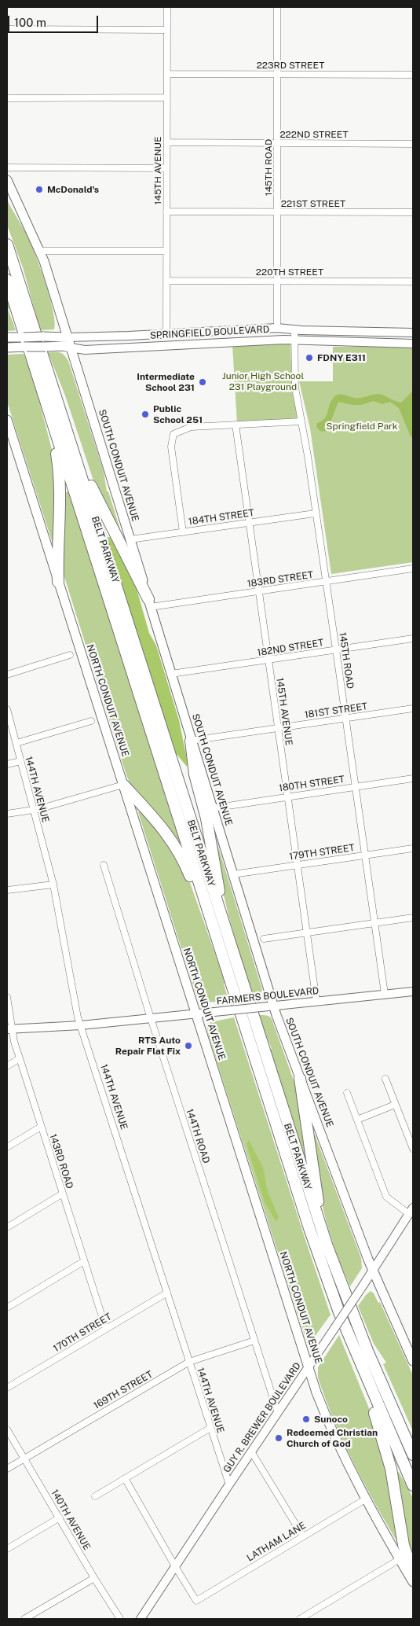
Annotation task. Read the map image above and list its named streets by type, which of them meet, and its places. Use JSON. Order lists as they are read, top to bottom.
{
  "streets": {
    "highway": ["BELT PARKWAY"],
    "main road": [
      "SPRINGFIELD BOULEVARD",
      "SOUTH CONDUIT AVENUE",
      "NORTH CONDUIT AVENUE",
      "FARMERS BOULEVARD",
      "GUY R. BREWER BOULEVARD"
    ],
    "street": [
      "223RD STREET",
      "222ND STREET",
      "145TH ROAD",
      "145TH AVENUE",
      "221ST STREET",
      "220TH STREET",
      "184TH STREET",
      "183RD STREET",
      "182ND STREET",
      "181ST STREET",
      "180TH STREET",
      "144TH AVENUE",
      "179TH STREET",
      "144TH ROAD",
      "143RD ROAD",
      "170TH STREET",
      "169TH STREET",
      "140TH AVENUE",
      "LATHAM LANE"
    ]
  },
  "crossings": [
    ["223RD STREET", "145TH ROAD"],
    ["223RD STREET", "145TH AVENUE"],
    ["222ND STREET", "145TH ROAD"],
    ["222ND STREET", "145TH AVENUE"],
    ["145TH ROAD", "221ST STREET"],
    ["145TH ROAD", "220TH STREET"],
    ["145TH ROAD", "SPRINGFIELD BOULEVARD"],
    ["145TH ROAD", "184TH STREET"],
    ["145TH ROAD", "183RD STREET"],
    ["145TH ROAD", "182ND STREET"],
    ["145TH ROAD", "181ST STREET"],
    ["145TH ROAD", "180TH STREET"],
    ["145TH ROAD", "179TH STREET"],
    ["145TH ROAD", "FARMERS BOULEVARD"],
    ["145TH AVENUE", "221ST STREET"],
    ["145TH AVENUE", "220TH STREET"],
    ["145TH AVENUE", "SPRINGFIELD BOULEVARD"],
    ["145TH AVENUE", "184TH STREET"],
    ["145TH AVENUE", "183RD STREET"],
    ["145TH AVENUE", "182ND STREET"],
    ["145TH AVENUE", "181ST STREET"],
    ["145TH AVENUE", "180TH STREET"],
    ["145TH AVENUE", "179TH STREET"],
    ["145TH AVENUE", "FARMERS BOULEVARD"],
    ["SPRINGFIELD BOULEVARD", "SOUTH CONDUIT AVENUE"],
    ["SOUTH CONDUIT AVENUE", "184TH STREET"],
    ["SOUTH CONDUIT AVENUE", "183RD STREET"],
    ["SOUTH CONDUIT AVENUE", "182ND STREET"],
    ["SOUTH CONDUIT AVENUE", "181ST STREET"],
    ["SOUTH CONDUIT AVENUE", "180TH STREET"],
    ["SOUTH CONDUIT AVENUE", "179TH STREET"],
    ["SOUTH CONDUIT AVENUE", "FARMERS BOULEVARD"],
    ["SOUTH CONDUIT AVENUE", "GUY R. BREWER BOULEVARD"],
    ["NORTH CONDUIT AVENUE", "FARMERS BOULEVARD"],
    ["NORTH CONDUIT AVENUE", "GUY R. BREWER BOULEVARD"],
    ["NORTH CONDUIT AVENUE", "LATHAM LANE"],
    ["144TH AVENUE", "FARMERS BOULEVARD"],
    ["144TH AVENUE", "170TH STREET"],
    ["144TH AVENUE", "169TH STREET"],
    ["144TH AVENUE", "GUY R. BREWER BOULEVARD"],
    ["FARMERS BOULEVARD", "144TH ROAD"],
    ["FARMERS BOULEVARD", "143RD ROAD"],
    ["144TH ROAD", "169TH STREET"],
    ["144TH ROAD", "GUY R. BREWER BOULEVARD"],
    ["143RD ROAD", "170TH STREET"],
    ["169TH STREET", "140TH AVENUE"],
    ["GUY R. BREWER BOULEVARD", "LATHAM LANE"]
  ],
  "parks": ["Junior High School 231 Playground", "Springfield Park"],
  "places": [
    "McDonald's",
    "FDNY E311",
    "Intermediate School 231",
    "Public School 251",
    "RTS Auto Repair Flat Fix",
    "Sunoco",
    "Redeemed Christian Church of God"
  ],
  "scale_bar": "100 m"
}
